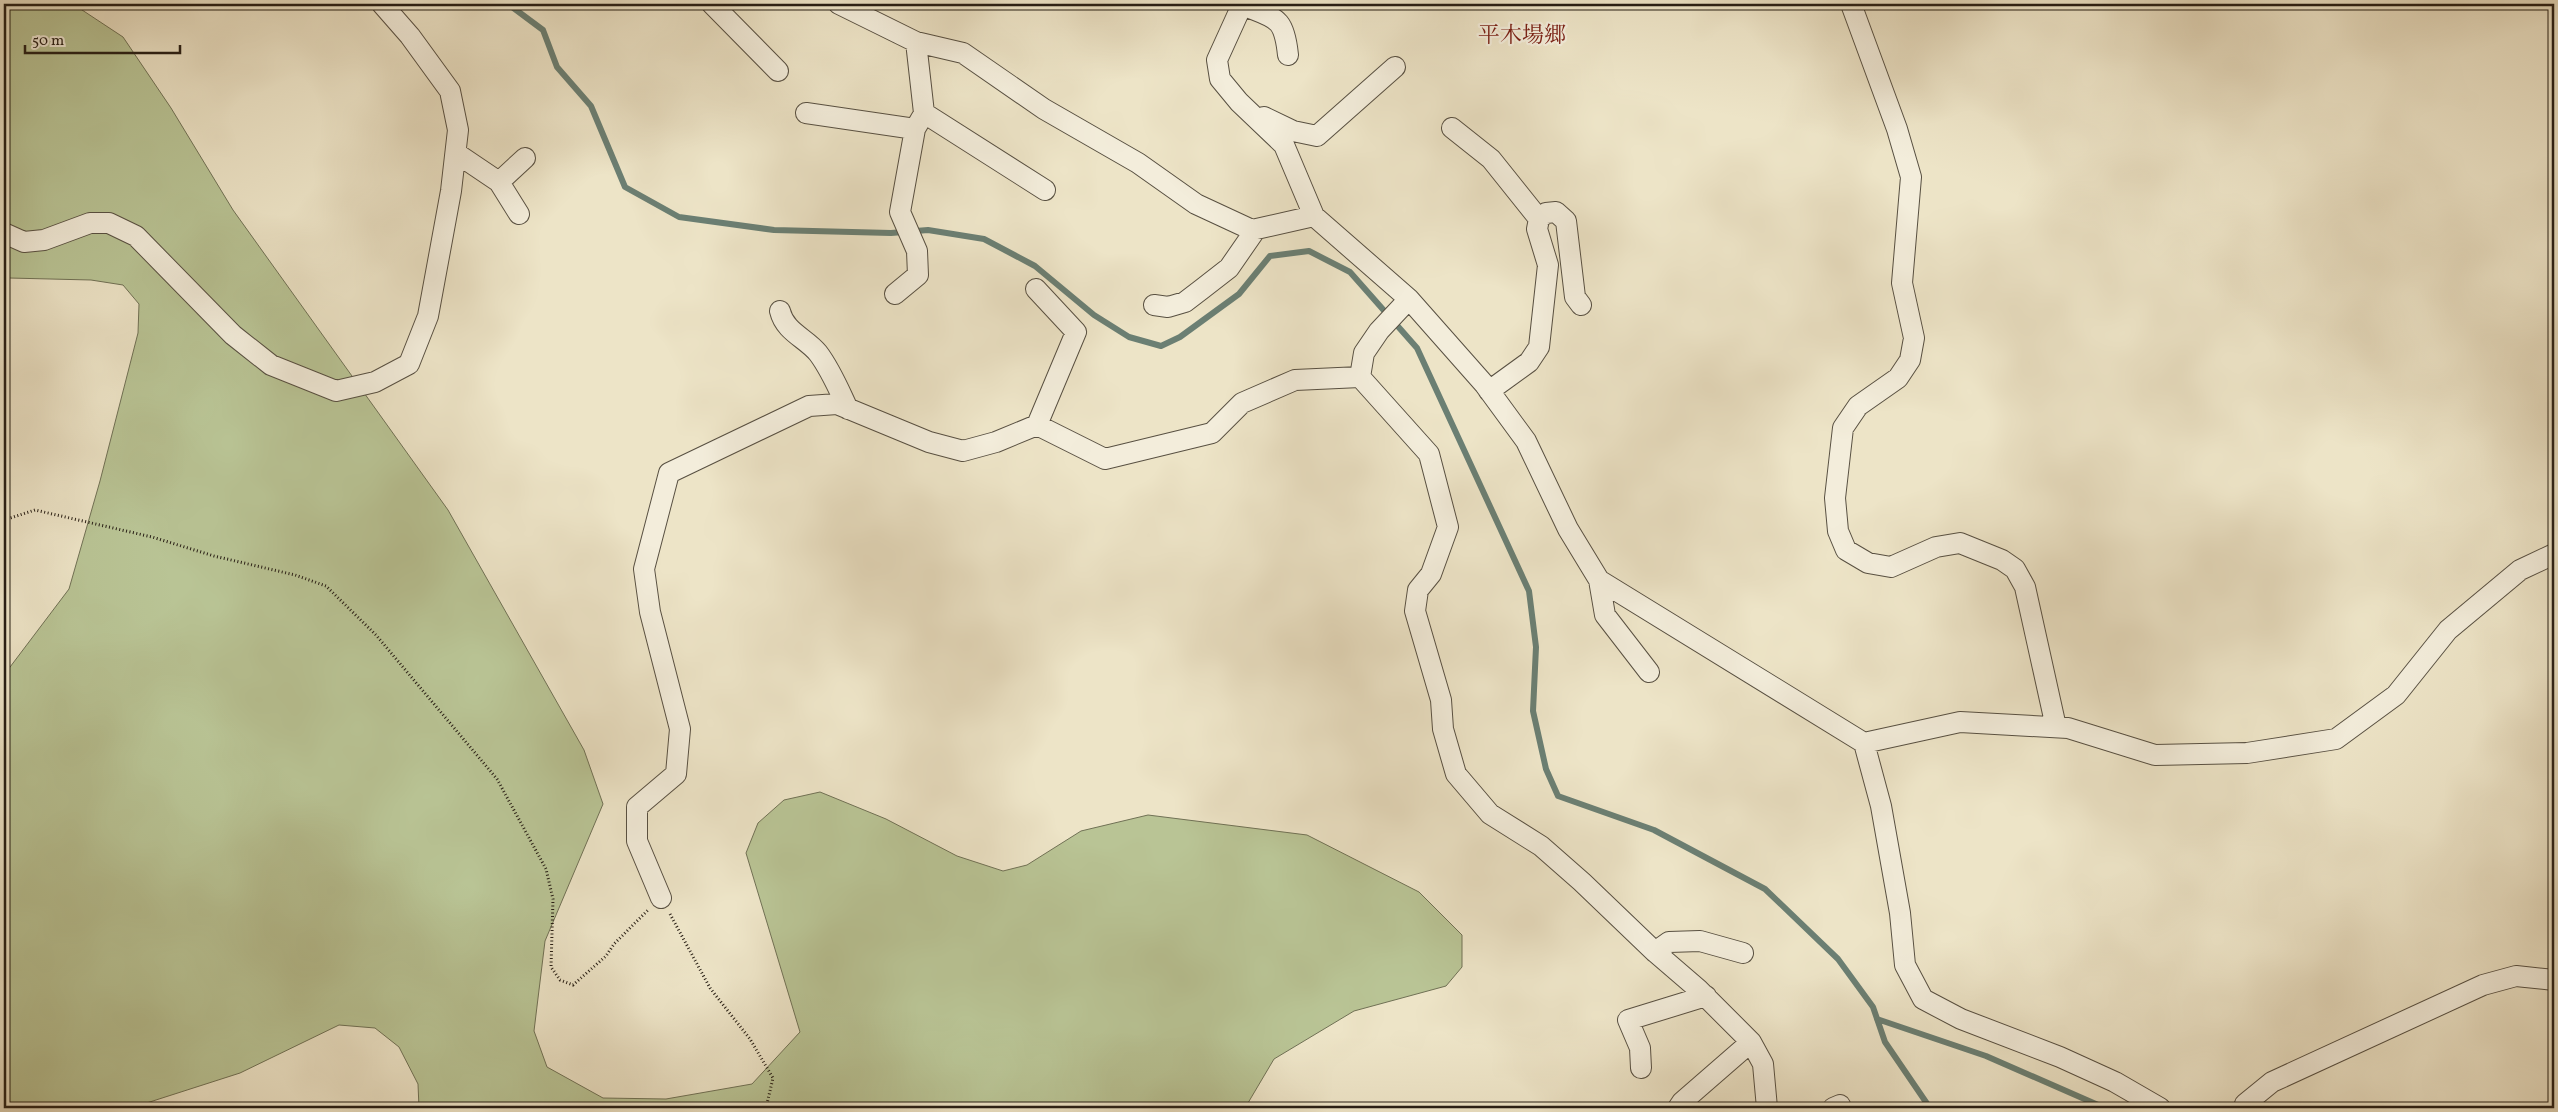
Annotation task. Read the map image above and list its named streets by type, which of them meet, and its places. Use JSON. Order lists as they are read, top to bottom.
{
  "districts": ["平木場郷"],
  "scale_bar": "50 m"
}
